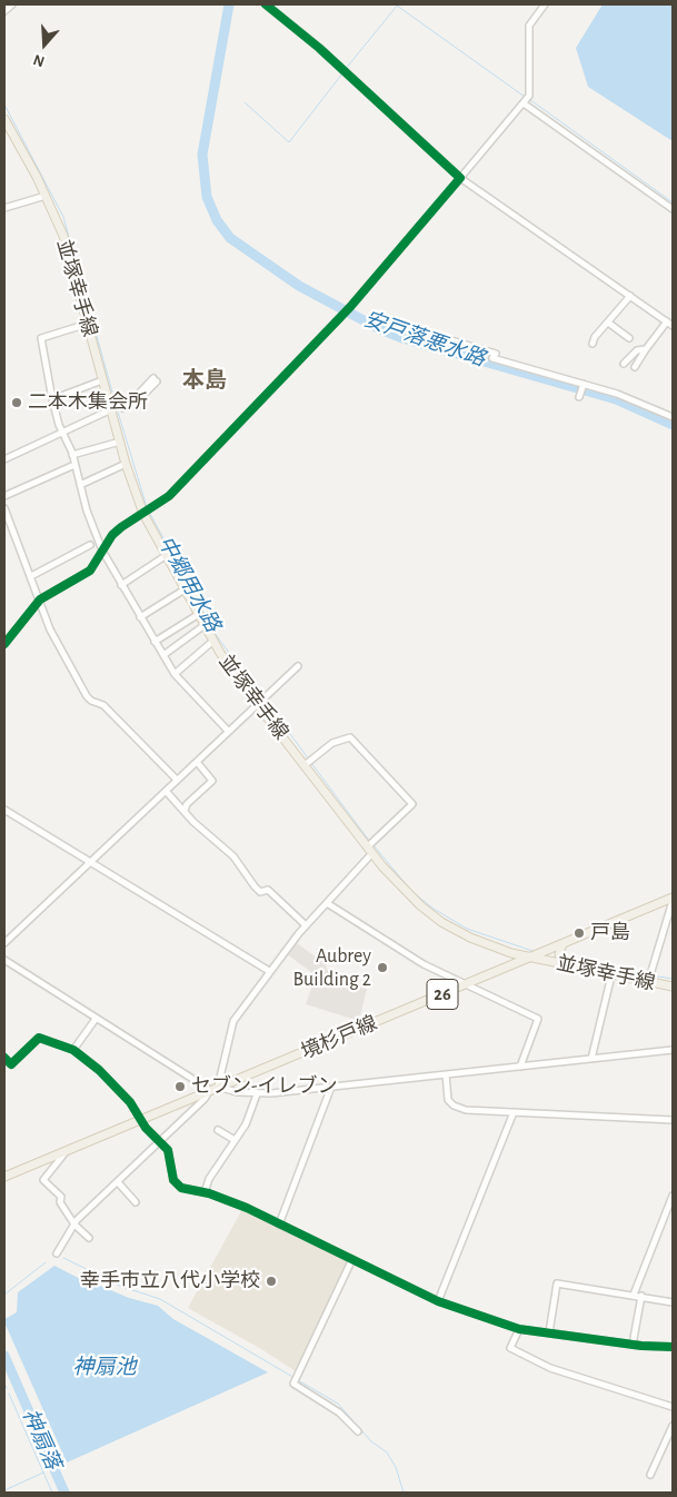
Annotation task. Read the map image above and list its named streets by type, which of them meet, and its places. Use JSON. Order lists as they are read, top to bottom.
{
  "streets": {
    "main road": ["並塚幸手線", "26", "境杉戸線"]
  },
  "crossings": [
    ["並塚幸手線", "境杉戸線"]
  ],
  "districts": ["本島"],
  "water": [
    "安戸落悪水路",
    "中郷用水路",
    "神扇池",
    "神扇落"
  ],
  "places": [
    "二本木集会所",
    "戸島",
    "Aubrey Building 2",
    "セブン-イレブン",
    "幸手市立八代小学校"
  ],
  "north": "bottom"
}
